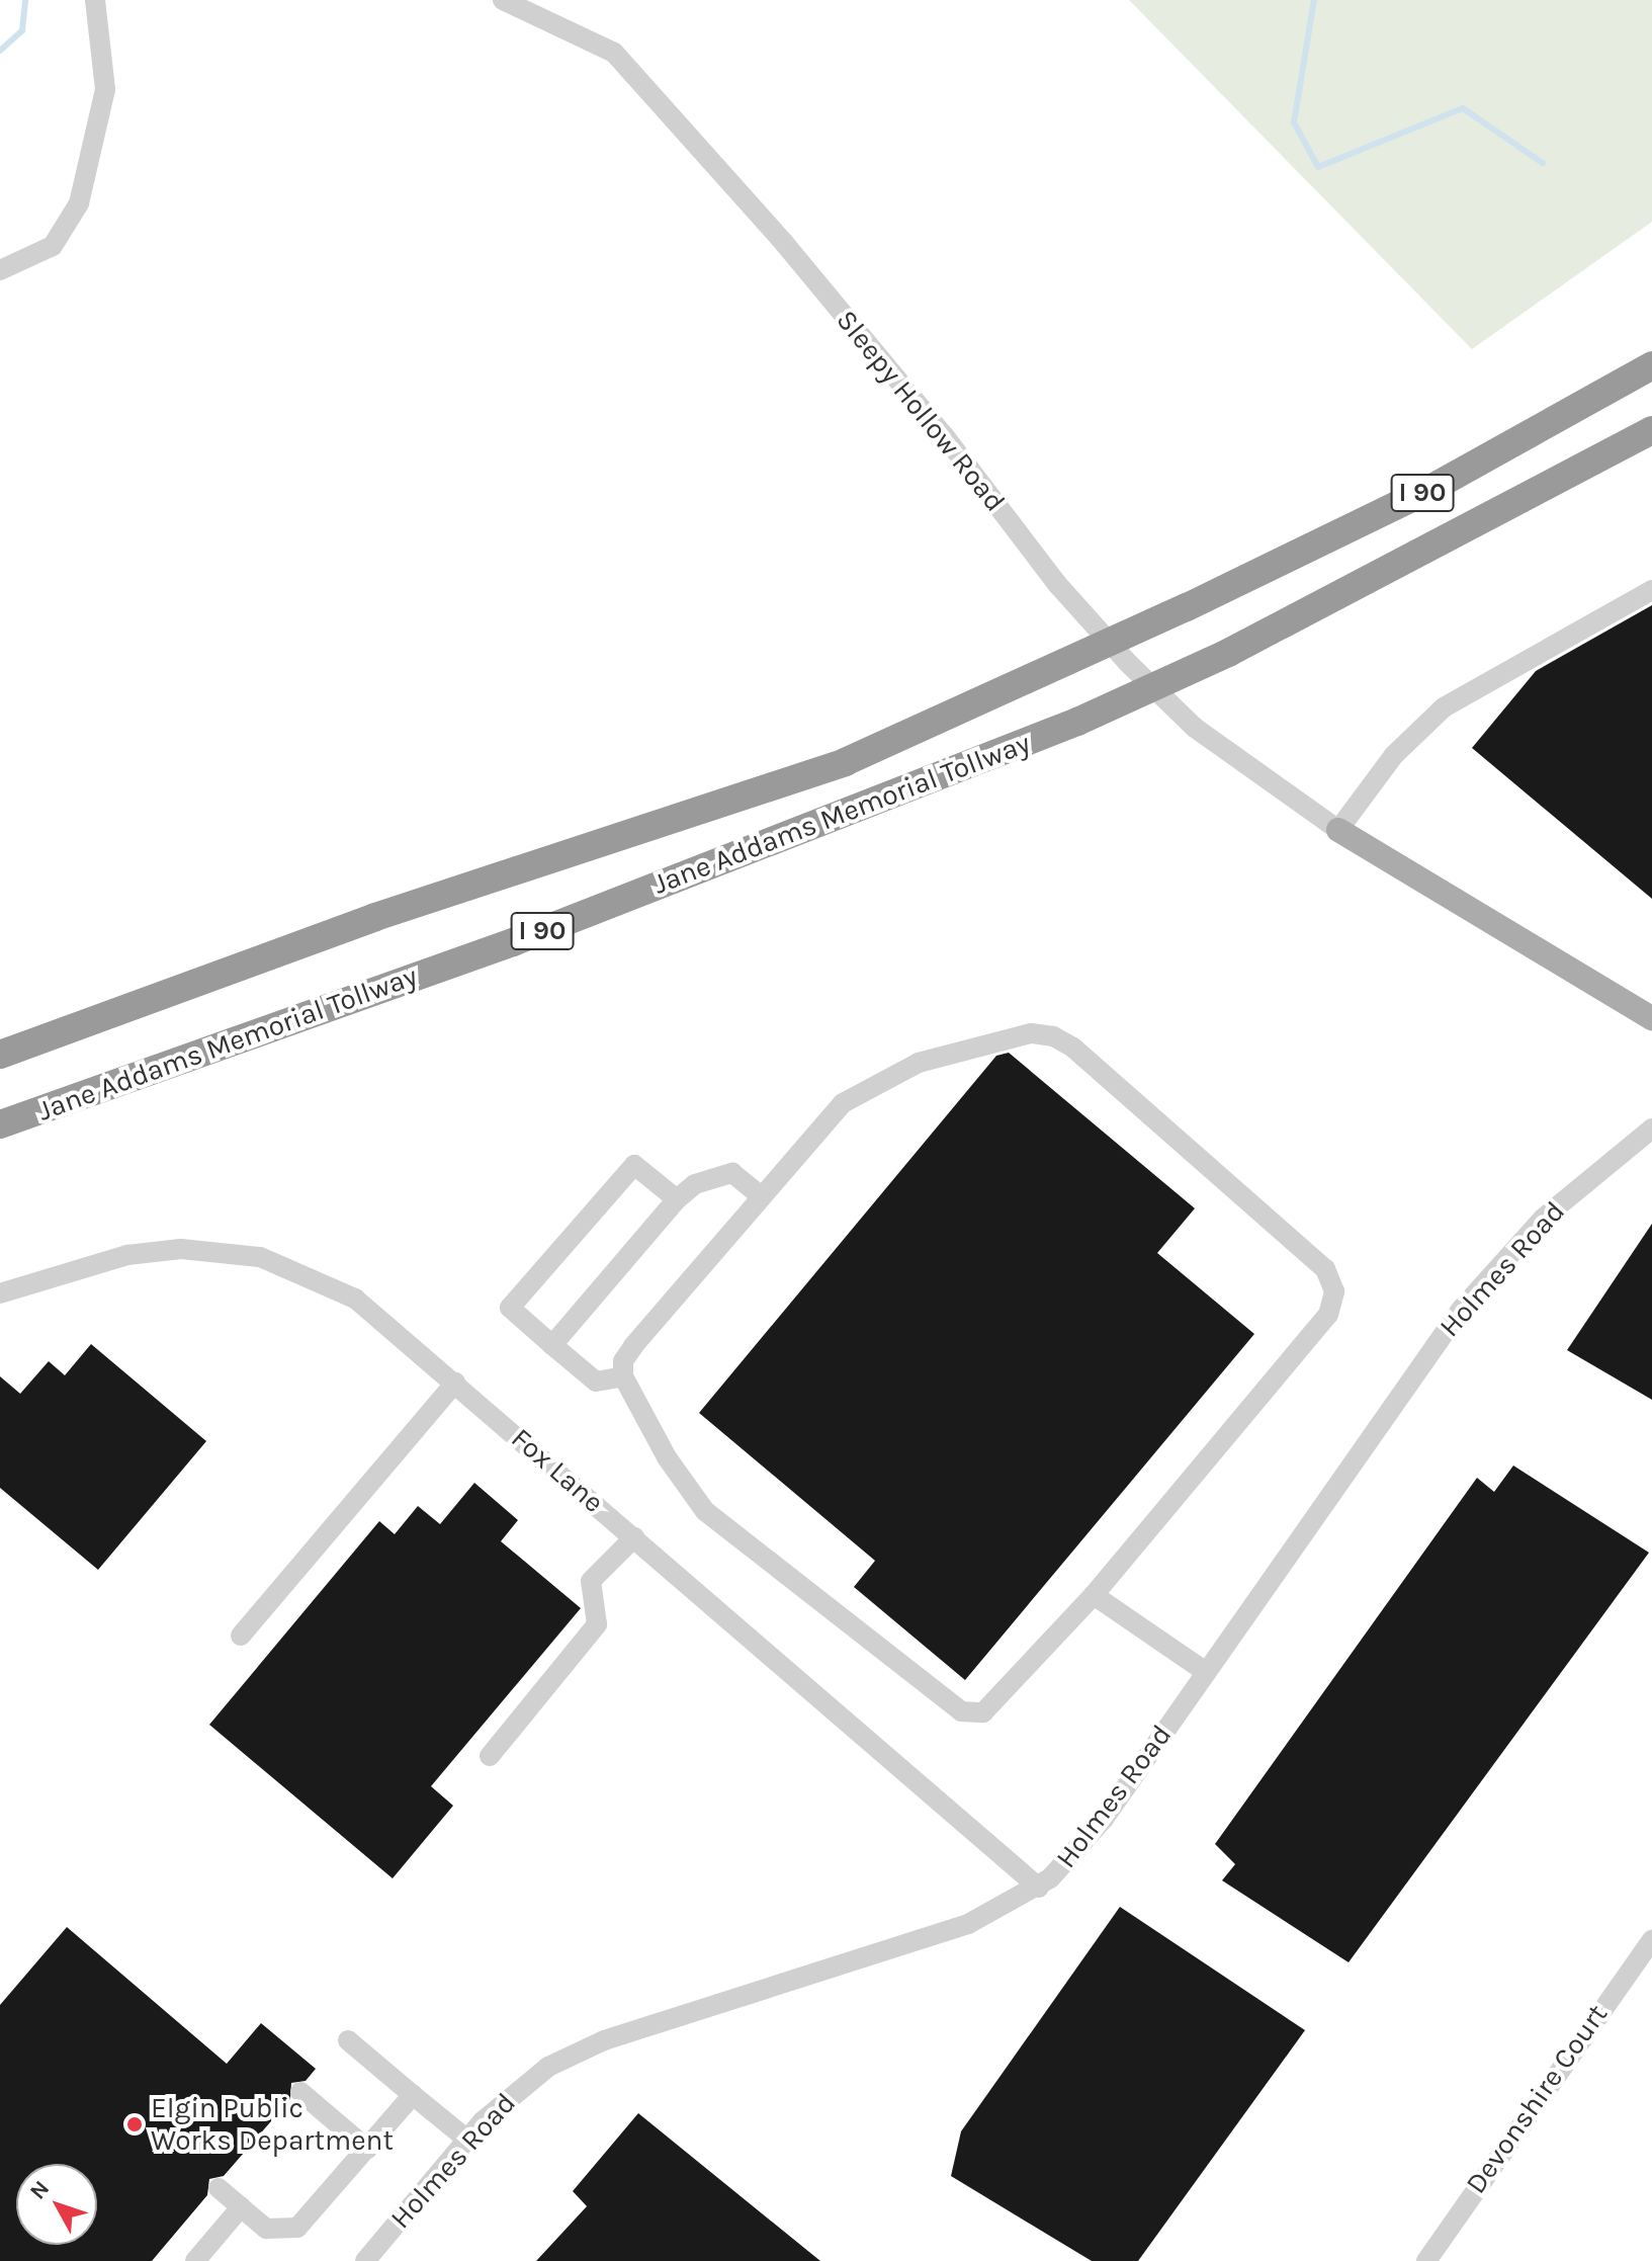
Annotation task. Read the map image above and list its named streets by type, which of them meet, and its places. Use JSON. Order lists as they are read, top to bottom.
{
  "streets": {
    "highway": ["I 90", "Jane Addams Memorial Tollway"],
    "street": [
      "Sleepy Hollow Road",
      "Holmes Road",
      "Fox Lane",
      "Devonshire Court"
    ]
  },
  "crossings": [
    ["Holmes Road", "Fox Lane"]
  ],
  "places": ["Elgin Public Works Department"],
  "north": "top left"
}
